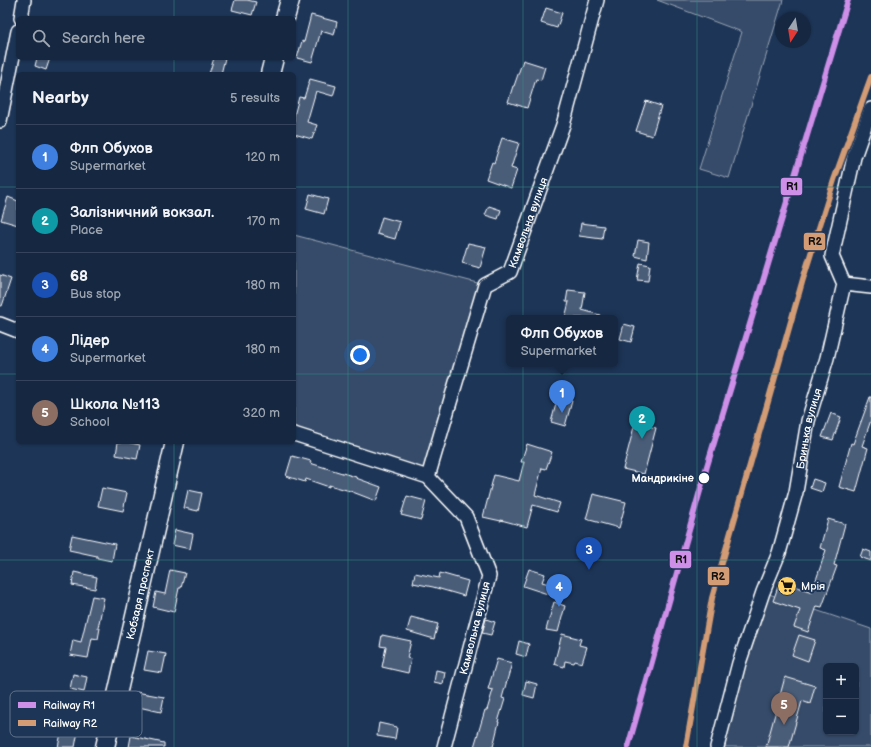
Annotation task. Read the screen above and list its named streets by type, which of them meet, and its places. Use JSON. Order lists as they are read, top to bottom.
{
  "streets": {
    "main road": ["Кобзаря проспект"],
    "street": ["Камвольна вулиця", "Бринька вулиця"]
  },
  "places": {
    "other": ["Мандрикіне"],
    "supermarket": ["Мрія"]
  },
  "lines": ["rail line R1", "rail line R2"],
  "legend": ["Railway R1", "Railway R2"],
  "north": "bottom",
  "page": {
    "search": "Search here",
    "heading": ["Nearby", "5 results"],
    "list": [
      {
        "mark": "1",
        "name": "Флп Обухов",
        "note": "Supermarket",
        "value": "120 m"
      },
      {
        "mark": "2",
        "name": "Залізничний вокзал.",
        "note": "Place",
        "value": "170 m"
      },
      {
        "mark": "3",
        "name": "68",
        "note": "Bus stop",
        "value": "180 m"
      },
      {
        "mark": "4",
        "name": "Лідер",
        "note": "Supermarket",
        "value": "180 m"
      },
      {
        "mark": "5",
        "name": "Школа №113",
        "note": "School",
        "value": "320 m"
      }
    ],
    "popup": ["Флп Обухов", "Supermarket"],
    "pins": [
      "1",
      "2",
      "3",
      "4",
      "5"
    ],
    "map_buttons": ["+", "−"]
  }
}
